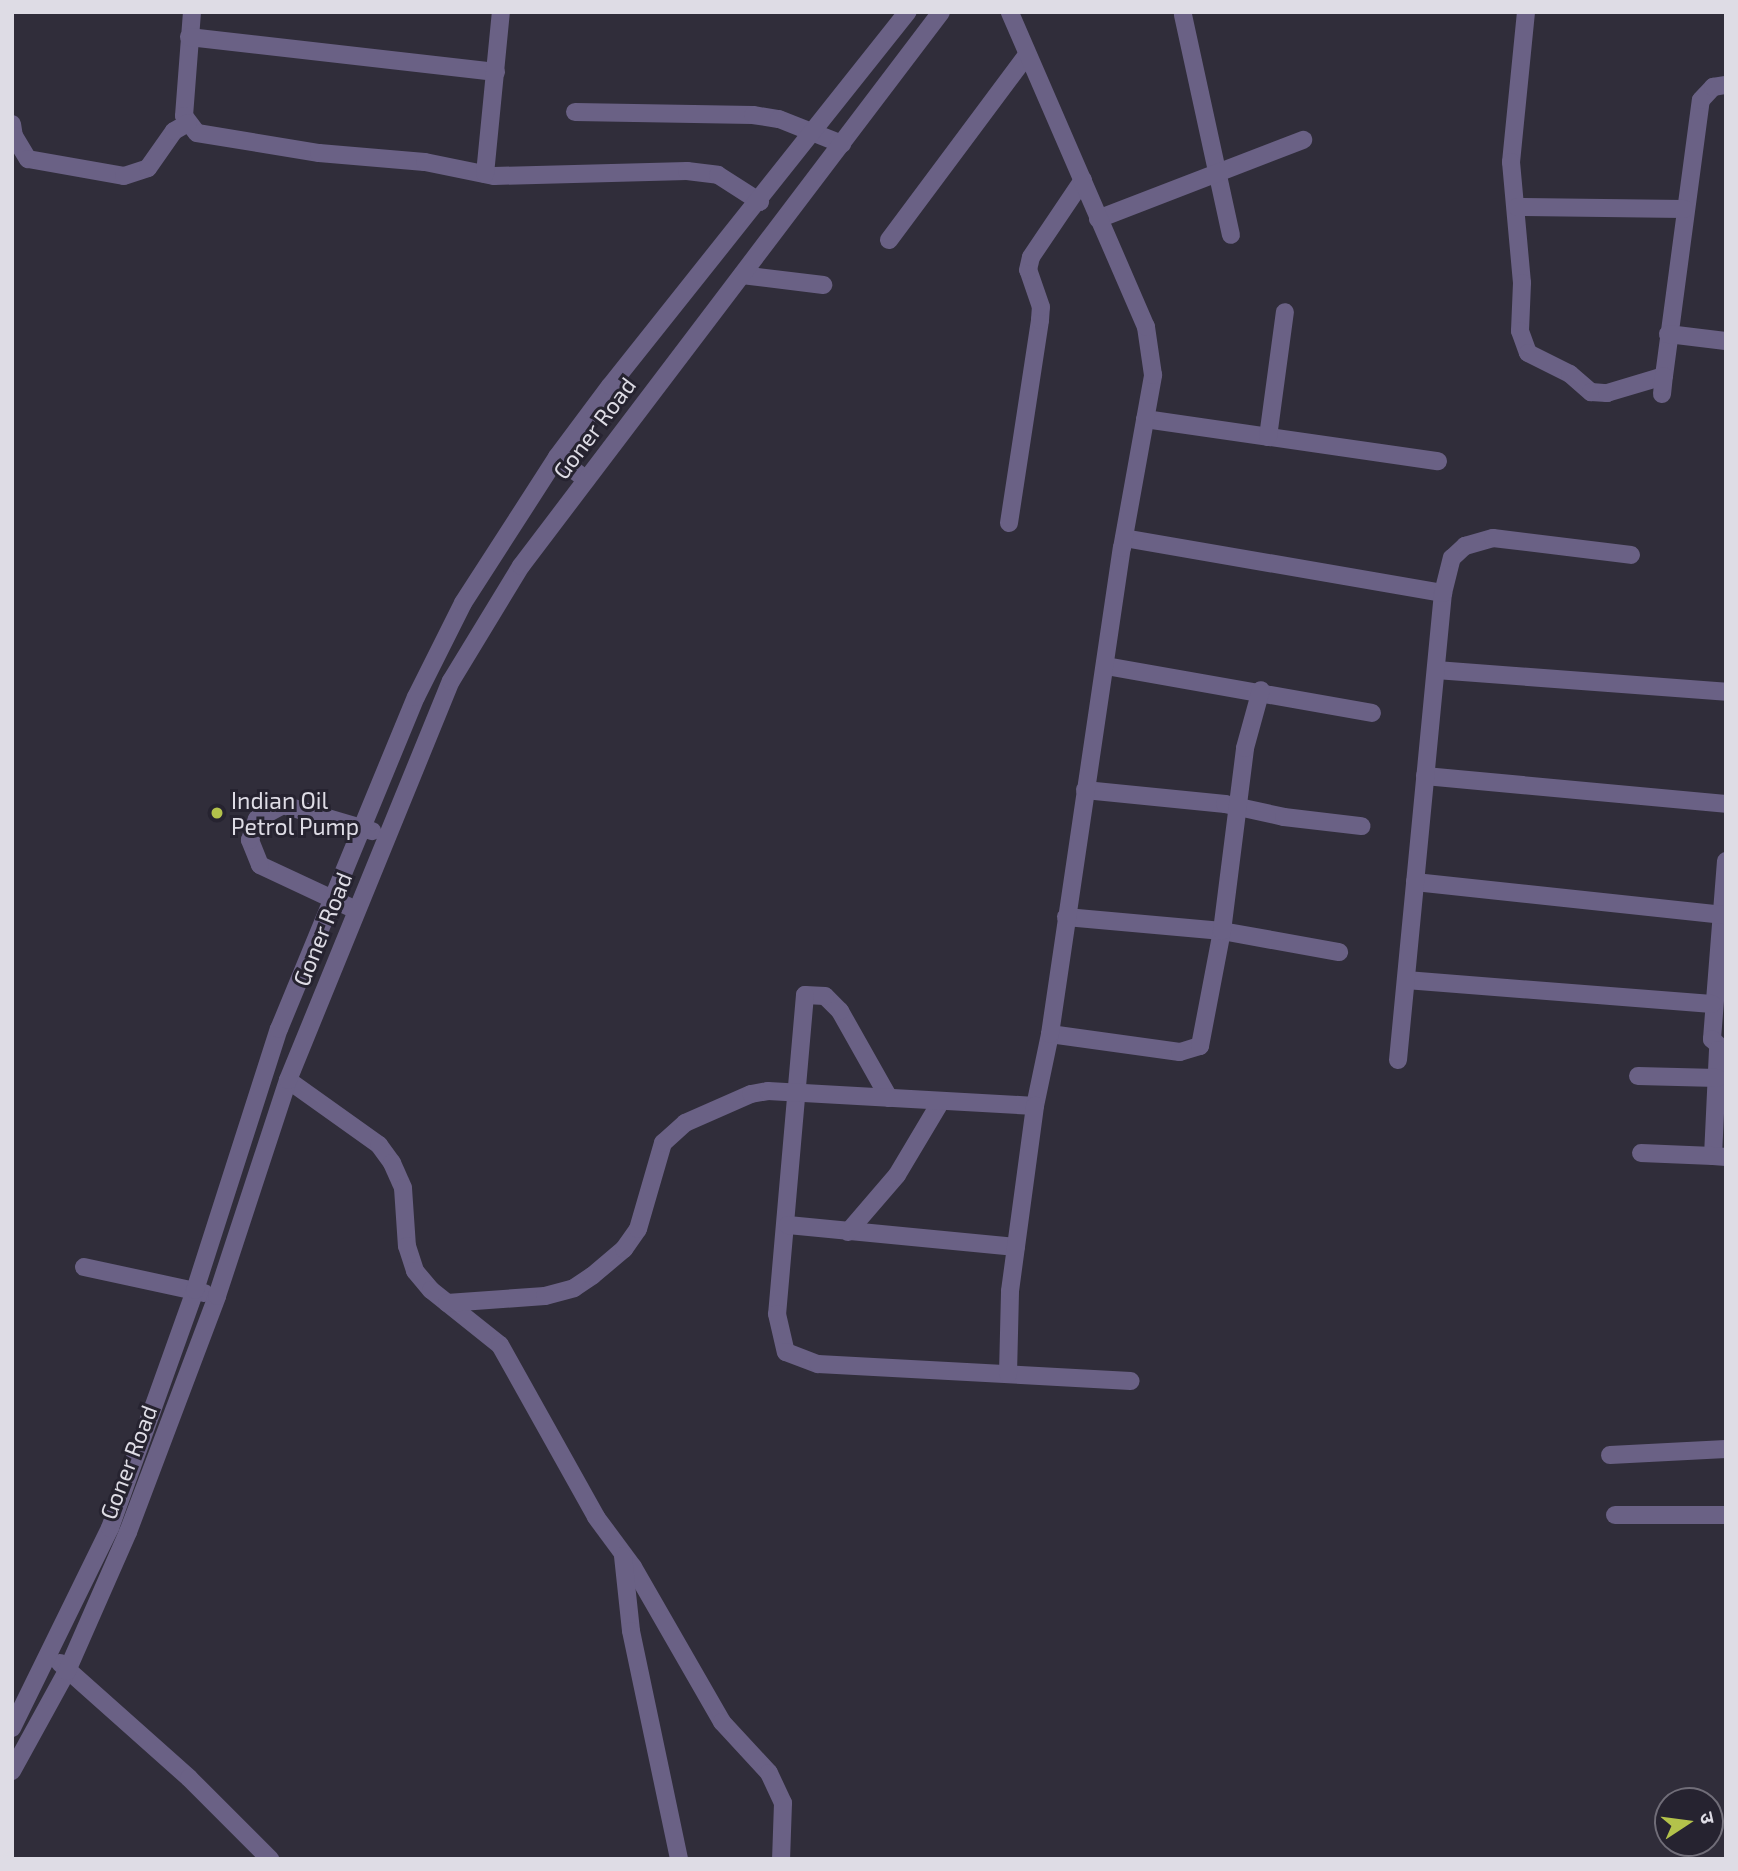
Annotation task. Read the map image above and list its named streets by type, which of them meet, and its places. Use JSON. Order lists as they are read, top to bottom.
{
  "streets": {
    "street": ["Goner Road"]
  },
  "places": ["Indian Oil Petrol Pump"],
  "north": "right"
}
